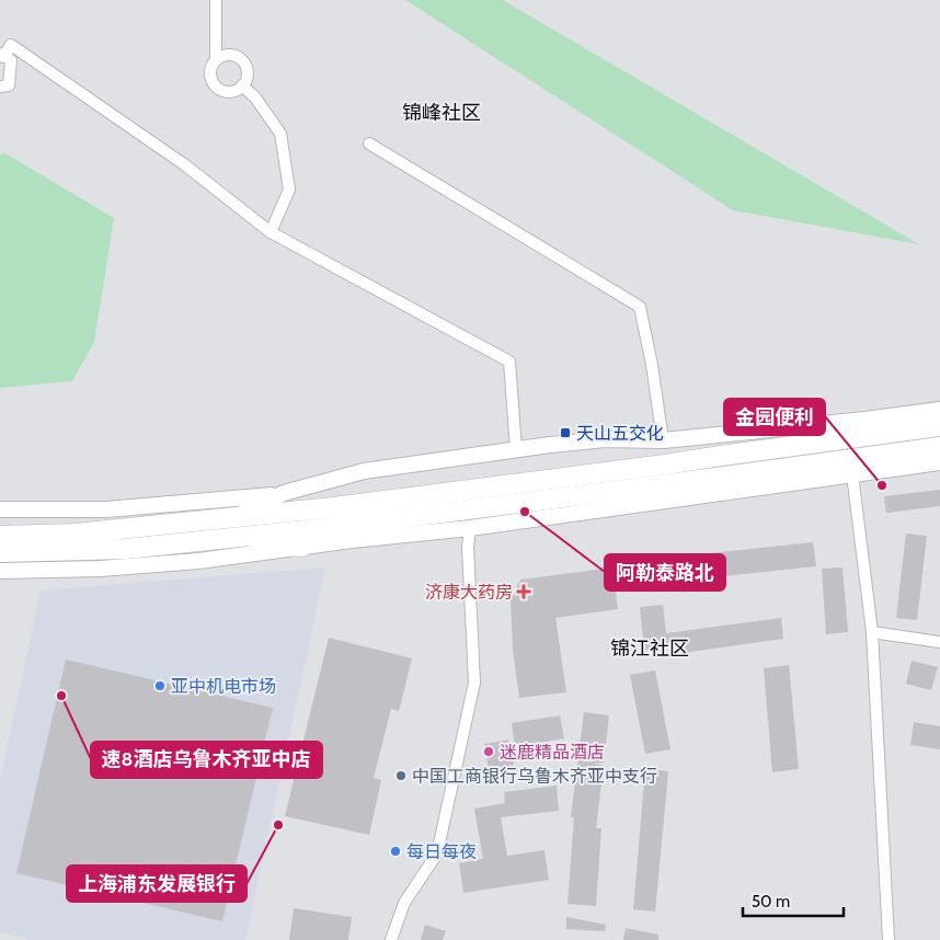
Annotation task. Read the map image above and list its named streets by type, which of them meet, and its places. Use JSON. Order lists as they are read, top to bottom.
{
  "districts": ["锦峰社区", "锦江社区"],
  "places": {
    "transit": ["天山五交化"],
    "other": [
      "金园便利",
      "阿勒泰路北",
      "亚中机电市场",
      "速8酒店乌鲁木齐亚中店",
      "迷鹿精品酒店",
      "中国工商银行乌鲁木齐亚中支行",
      "上海浦东发展银行",
      "每日每夜"
    ],
    "health": ["济康大药房"]
  },
  "scale_bar": "50 m"
}
